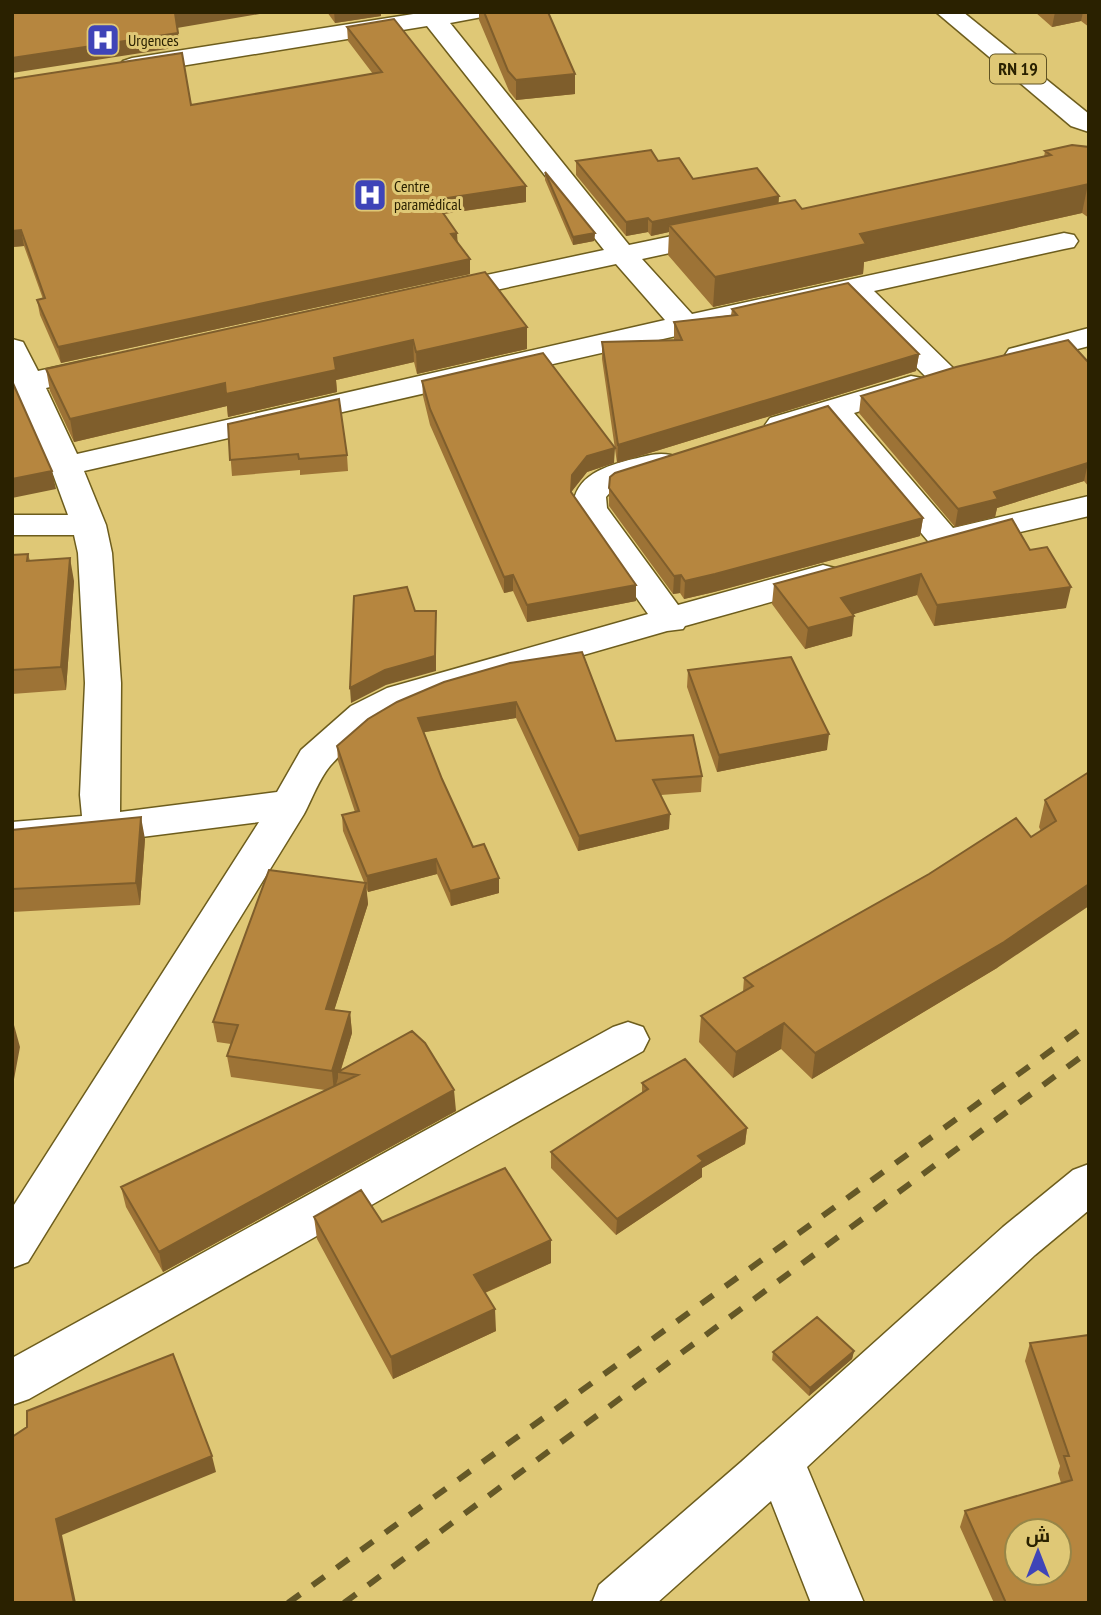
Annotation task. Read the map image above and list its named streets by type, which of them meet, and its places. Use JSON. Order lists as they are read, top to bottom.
{
  "streets": {
    "street": ["RN 19"]
  },
  "places": {
    "hospital": ["Urgences", "Centre paramédical"]
  },
  "north": "top"
}
